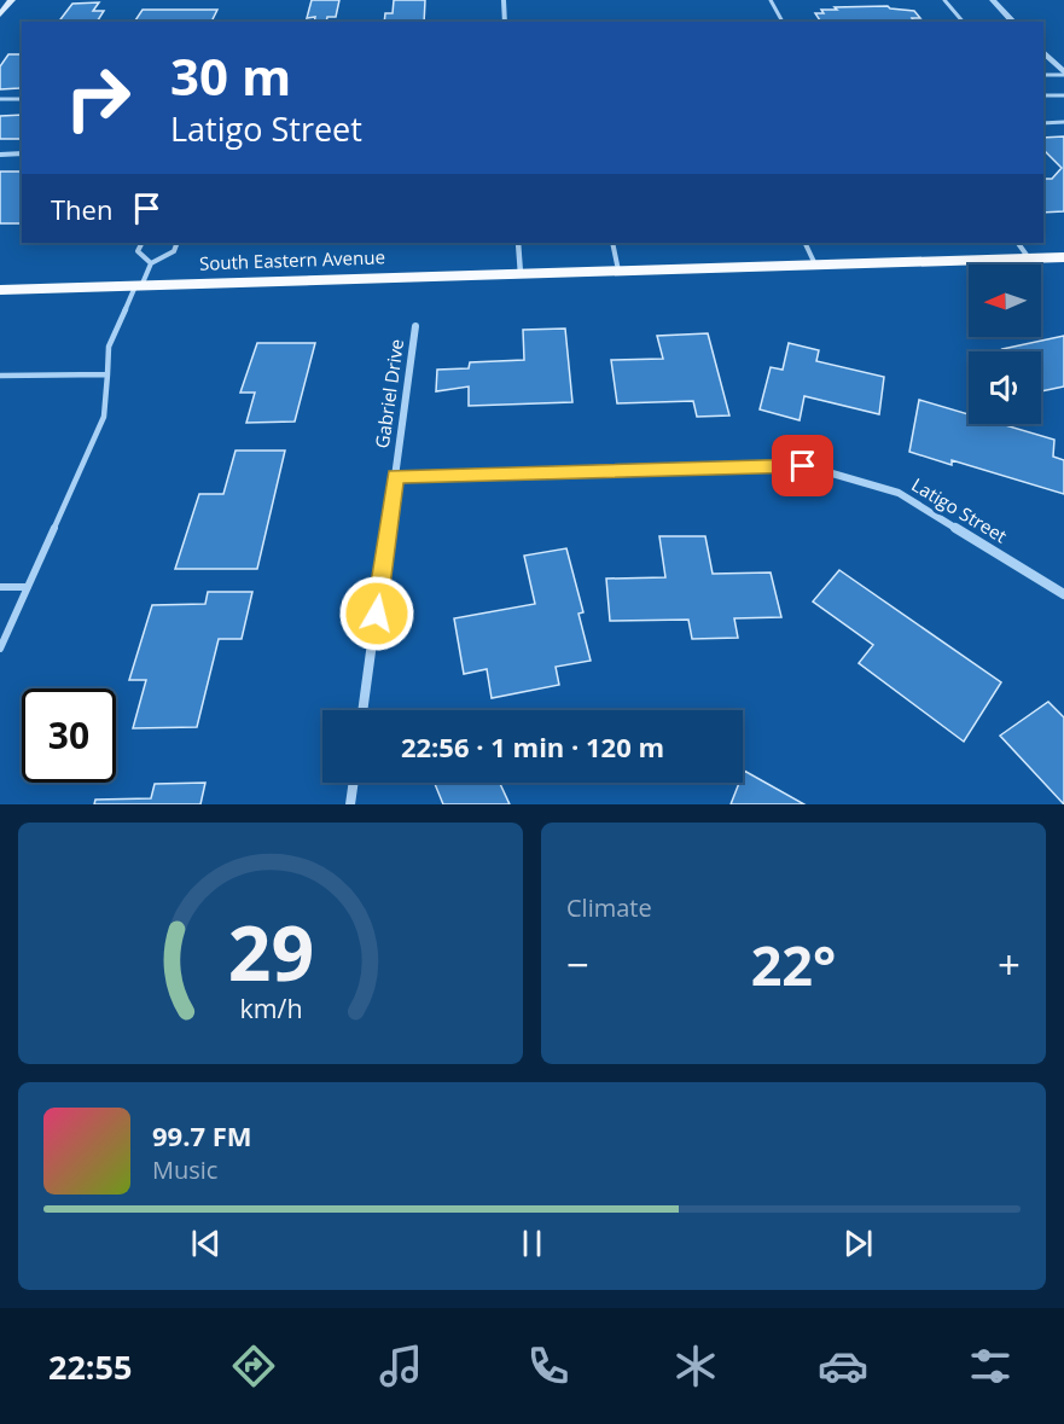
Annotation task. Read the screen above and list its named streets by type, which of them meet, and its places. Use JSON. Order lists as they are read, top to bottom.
{
  "streets": {
    "main road": ["South Eastern Avenue"],
    "street": ["Gabriel Drive", "Latigo Street"]
  },
  "crossings": [
    ["Gabriel Drive", "Latigo Street"]
  ],
  "north": "left",
  "page": {
    "turn": ["30 m", "Latigo Street"],
    "then": "Then",
    "limit": "30",
    "trip": "22:56 · 1 min · 120 m",
    "tile": "Climate",
    "heat": ["−", "22°", "+"],
    "song": ["99.7 FM", "Music"],
    "tabs": "22:55",
    "gauge": ["29", "km/h"]
  }
}
